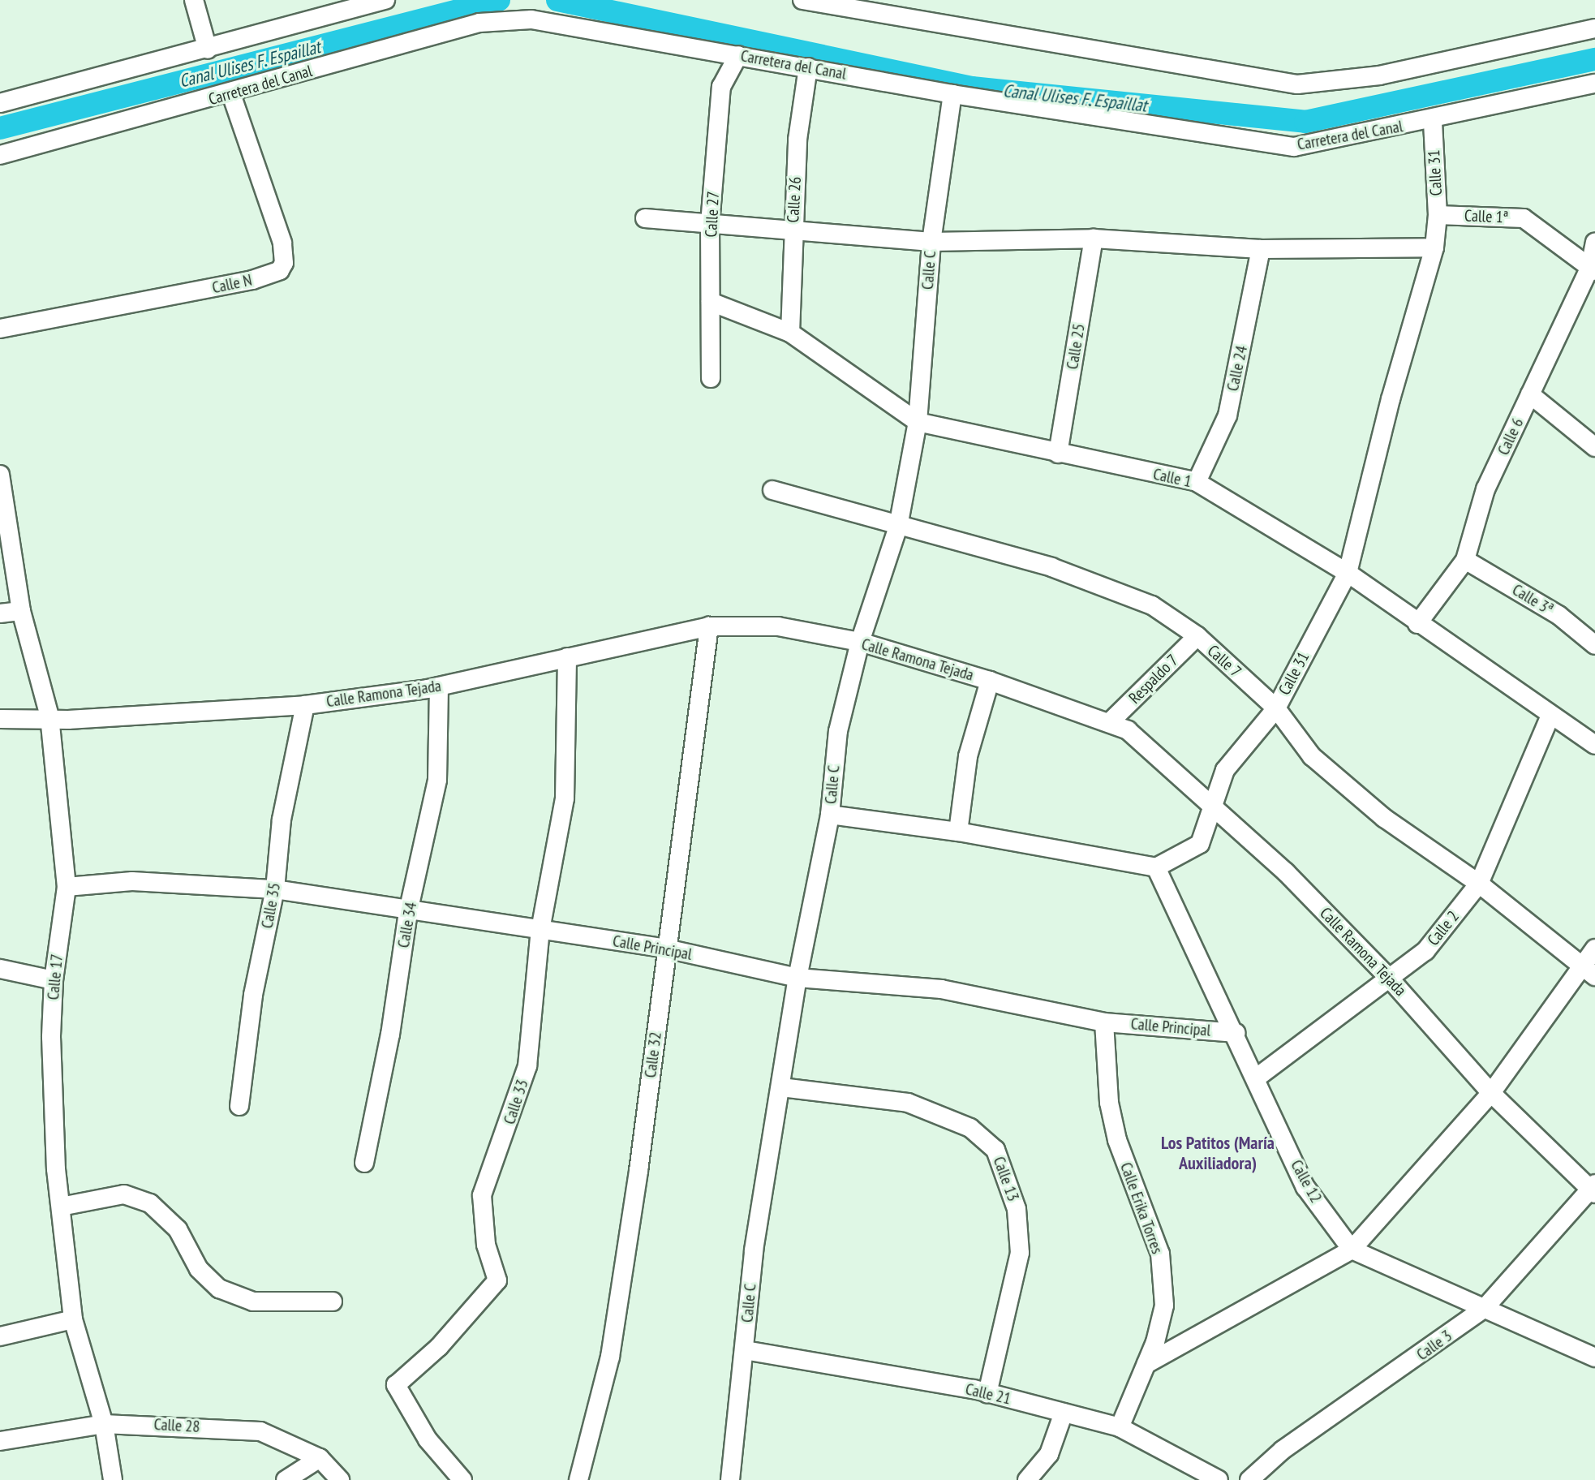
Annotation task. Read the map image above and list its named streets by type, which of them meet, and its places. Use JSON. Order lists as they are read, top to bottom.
{
  "streets": {
    "street": [
      "Carretera del Canal",
      "Calle 31",
      "Calle 26",
      "Calle 27",
      "Calle 1ª",
      "Calle C",
      "Calle N",
      "Calle 25",
      "Calle 24",
      "Calle 6",
      "Calle 1",
      "Calle 3ª",
      "Calle Ramona Tejada",
      "Calle 7",
      "Respaldo 7",
      "Calle 35",
      "Calle 34",
      "Calle 2",
      "Calle Principal",
      "Calle 17",
      "Calle 32",
      "Calle 33",
      "Calle 13",
      "Calle 12",
      "Calle Erika Torres",
      "Calle 3",
      "Calle 21",
      "Calle 28"
    ]
  },
  "crossings": [
    ["Carretera del Canal", "Calle 31"],
    ["Carretera del Canal", "Calle 26"],
    ["Carretera del Canal", "Calle 27"],
    ["Carretera del Canal", "Calle C"],
    ["Carretera del Canal", "Calle N"],
    ["Calle 31", "Calle 1ª"],
    ["Calle 31", "Calle 1"],
    ["Calle 31", "Calle Ramona Tejada"],
    ["Calle 31", "Calle 7"],
    ["Calle 31", "Calle 12"],
    ["Calle 26", "Calle 1"],
    ["Calle 27", "Calle 1"],
    ["Calle 1ª", "Calle 6"],
    ["Calle C", "Calle 1"],
    ["Calle C", "Calle Ramona Tejada"],
    ["Calle C", "Calle 7"],
    ["Calle C", "Calle Principal"],
    ["Calle C", "Calle 13"],
    ["Calle C", "Calle 21"],
    ["Calle 25", "Calle 1"],
    ["Calle 24", "Calle 1"],
    ["Calle 6", "Calle 1"],
    ["Calle 6", "Calle 3ª"],
    ["Calle 1", "Calle 2"],
    ["Calle Ramona Tejada", "Respaldo 7"],
    ["Calle Ramona Tejada", "Calle 35"],
    ["Calle Ramona Tejada", "Calle 34"],
    ["Calle Ramona Tejada", "Calle 2"],
    ["Calle Ramona Tejada", "Calle 17"],
    ["Calle Ramona Tejada", "Calle 32"],
    ["Calle Ramona Tejada", "Calle 33"],
    ["Calle Ramona Tejada", "Calle 3"],
    ["Calle 7", "Respaldo 7"],
    ["Calle 7", "Calle 2"],
    ["Calle 35", "Calle Principal"],
    ["Calle 34", "Calle Principal"],
    ["Calle 2", "Calle 12"],
    ["Calle Principal", "Calle 17"],
    ["Calle Principal", "Calle 32"],
    ["Calle Principal", "Calle 33"],
    ["Calle Principal", "Calle 12"],
    ["Calle Principal", "Calle Erika Torres"],
    ["Calle 17", "Calle 28"],
    ["Calle 13", "Calle 21"],
    ["Calle 12", "Calle 3"],
    ["Calle Erika Torres", "Calle 21"]
  ],
  "districts": ["Los Patitos (María Auxiliadora)"],
  "water": ["Canal Ulises F. Espaillat"]
}
